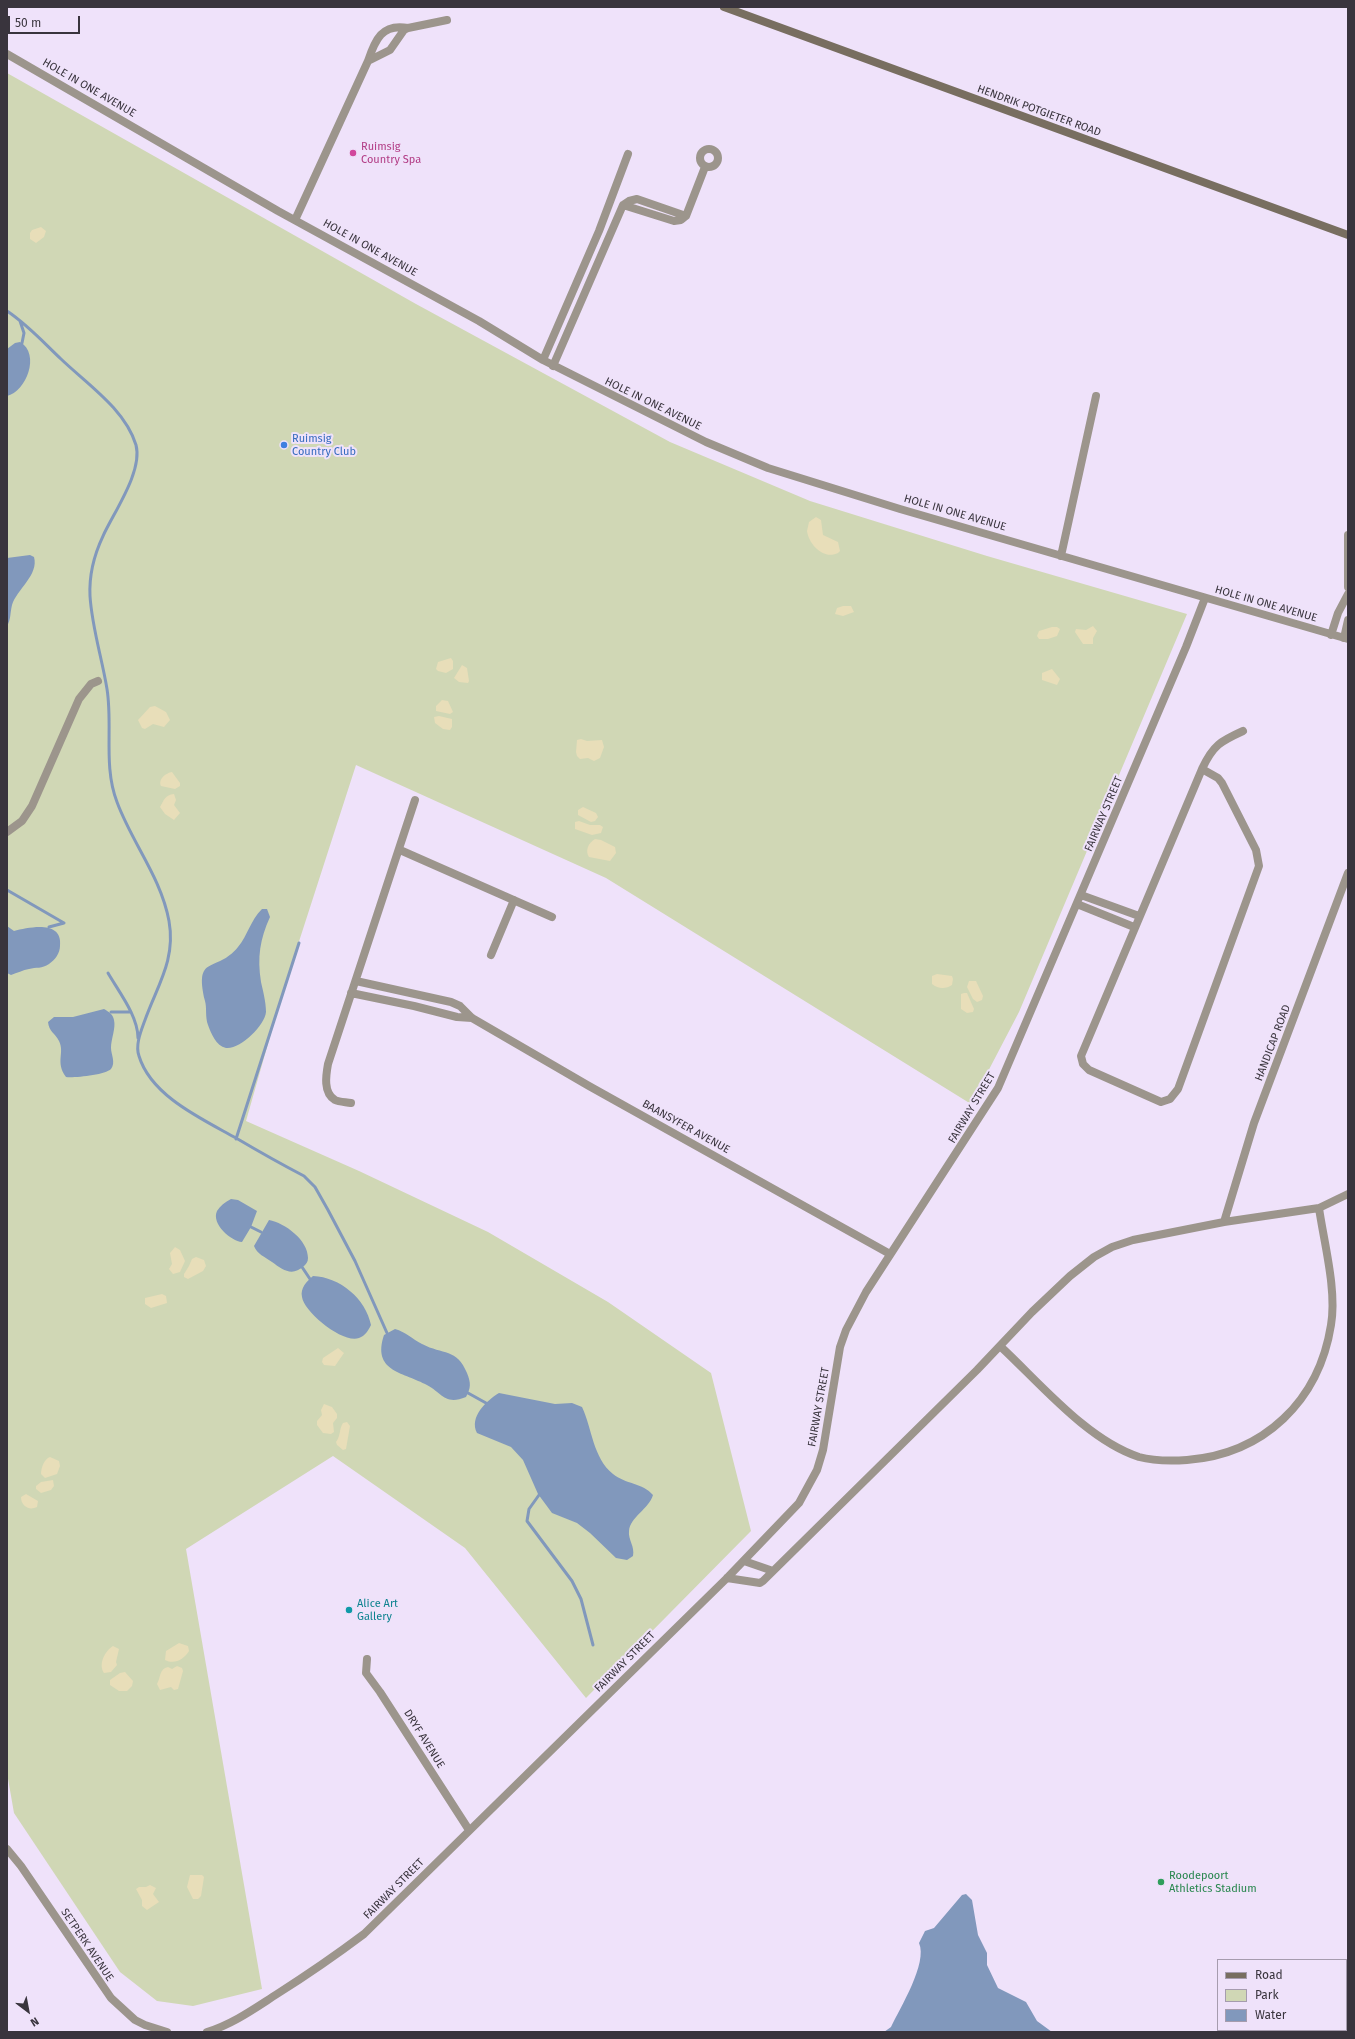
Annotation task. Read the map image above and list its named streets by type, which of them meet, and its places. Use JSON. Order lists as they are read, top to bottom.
{
  "streets": {
    "main road": ["HENDRIK POTGIETER ROAD"],
    "street": [
      "HOLE IN ONE AVENUE",
      "FAIRWAY STREET",
      "HANDICAP ROAD",
      "BAANSYFER AVENUE",
      "DRYF AVENUE",
      "SETPERK AVENUE"
    ]
  },
  "crossings": [
    ["HOLE IN ONE AVENUE", "FAIRWAY STREET"],
    ["FAIRWAY STREET", "BAANSYFER AVENUE"],
    ["FAIRWAY STREET", "DRYF AVENUE"]
  ],
  "places": [
    "Ruimsig Country Spa",
    "Ruimsig Country Club",
    "Alice Art Gallery",
    "Roodepoort Athletics Stadium"
  ],
  "legend": ["Road", "Park", "Water"],
  "scale_bar": "50 m",
  "north": "bottom right"
}
